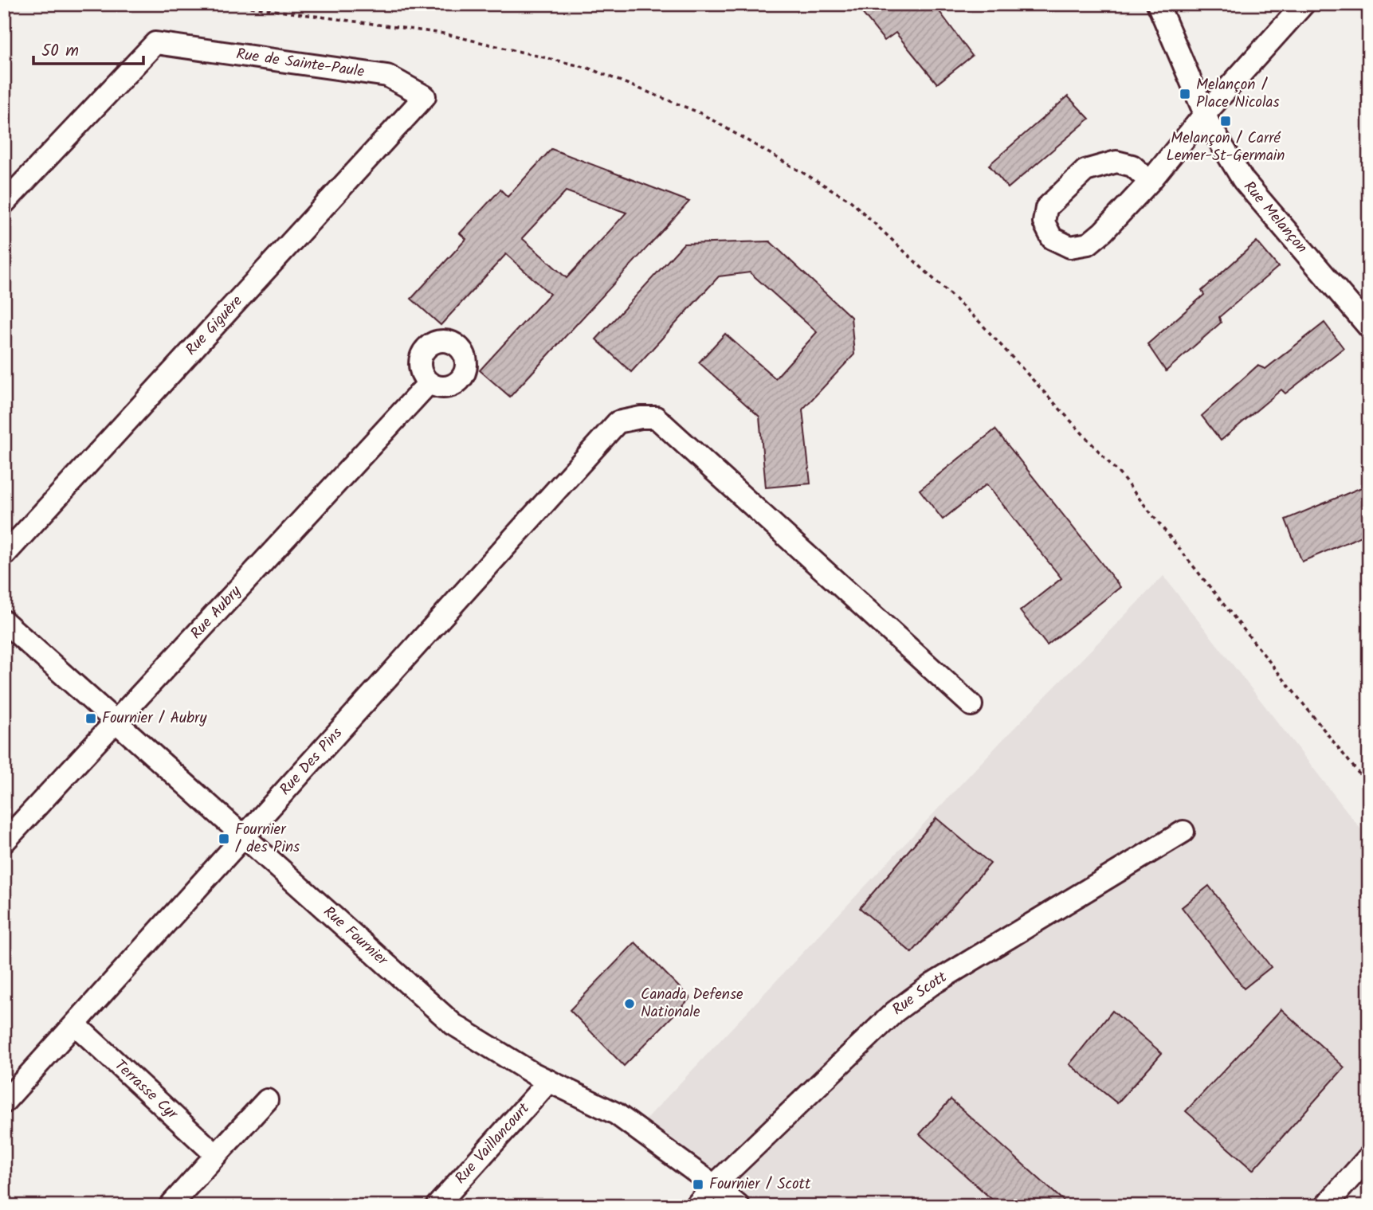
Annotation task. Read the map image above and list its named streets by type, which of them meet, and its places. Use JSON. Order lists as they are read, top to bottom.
{
  "streets": {
    "street": [
      "Rue de Sainte-Paule",
      "Rue Melançon",
      "Rue Giguère",
      "Rue Aubry",
      "Rue Des Pins",
      "Rue Fournier",
      "Rue Scott",
      "Terrasse Cyr",
      "Rue Vaillancourt"
    ]
  },
  "crossings": [
    ["Rue de Sainte-Paule", "Rue Giguère"],
    ["Rue Aubry", "Rue Fournier"],
    ["Rue Des Pins", "Rue Fournier"],
    ["Rue Des Pins", "Terrasse Cyr"],
    ["Rue Fournier", "Rue Scott"],
    ["Rue Fournier", "Rue Vaillancourt"]
  ],
  "places": {
    "transit": [
      "Melançon / Place Nicolas",
      "Melançon / Carré Lemer-St-Germain",
      "Fournier / Aubry",
      "Fournier / des Pins",
      "Fournier / Scott"
    ],
    "other": ["Canada Defense Nationale"]
  },
  "scale_bar": "50 m"
}
